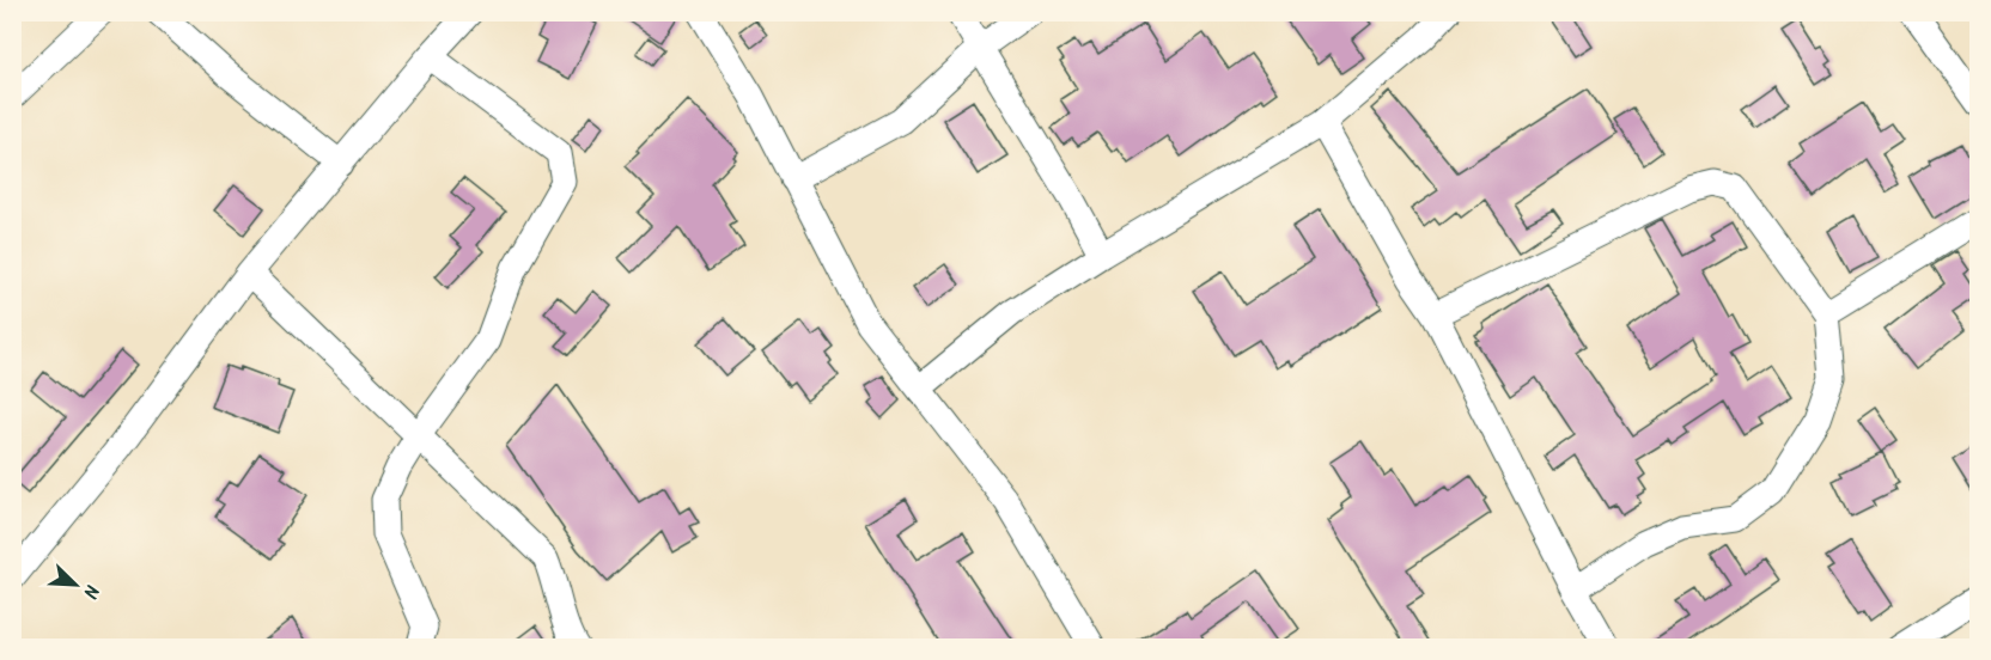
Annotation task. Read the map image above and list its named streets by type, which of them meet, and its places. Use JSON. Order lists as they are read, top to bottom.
{
  "north": "bottom right"
}
